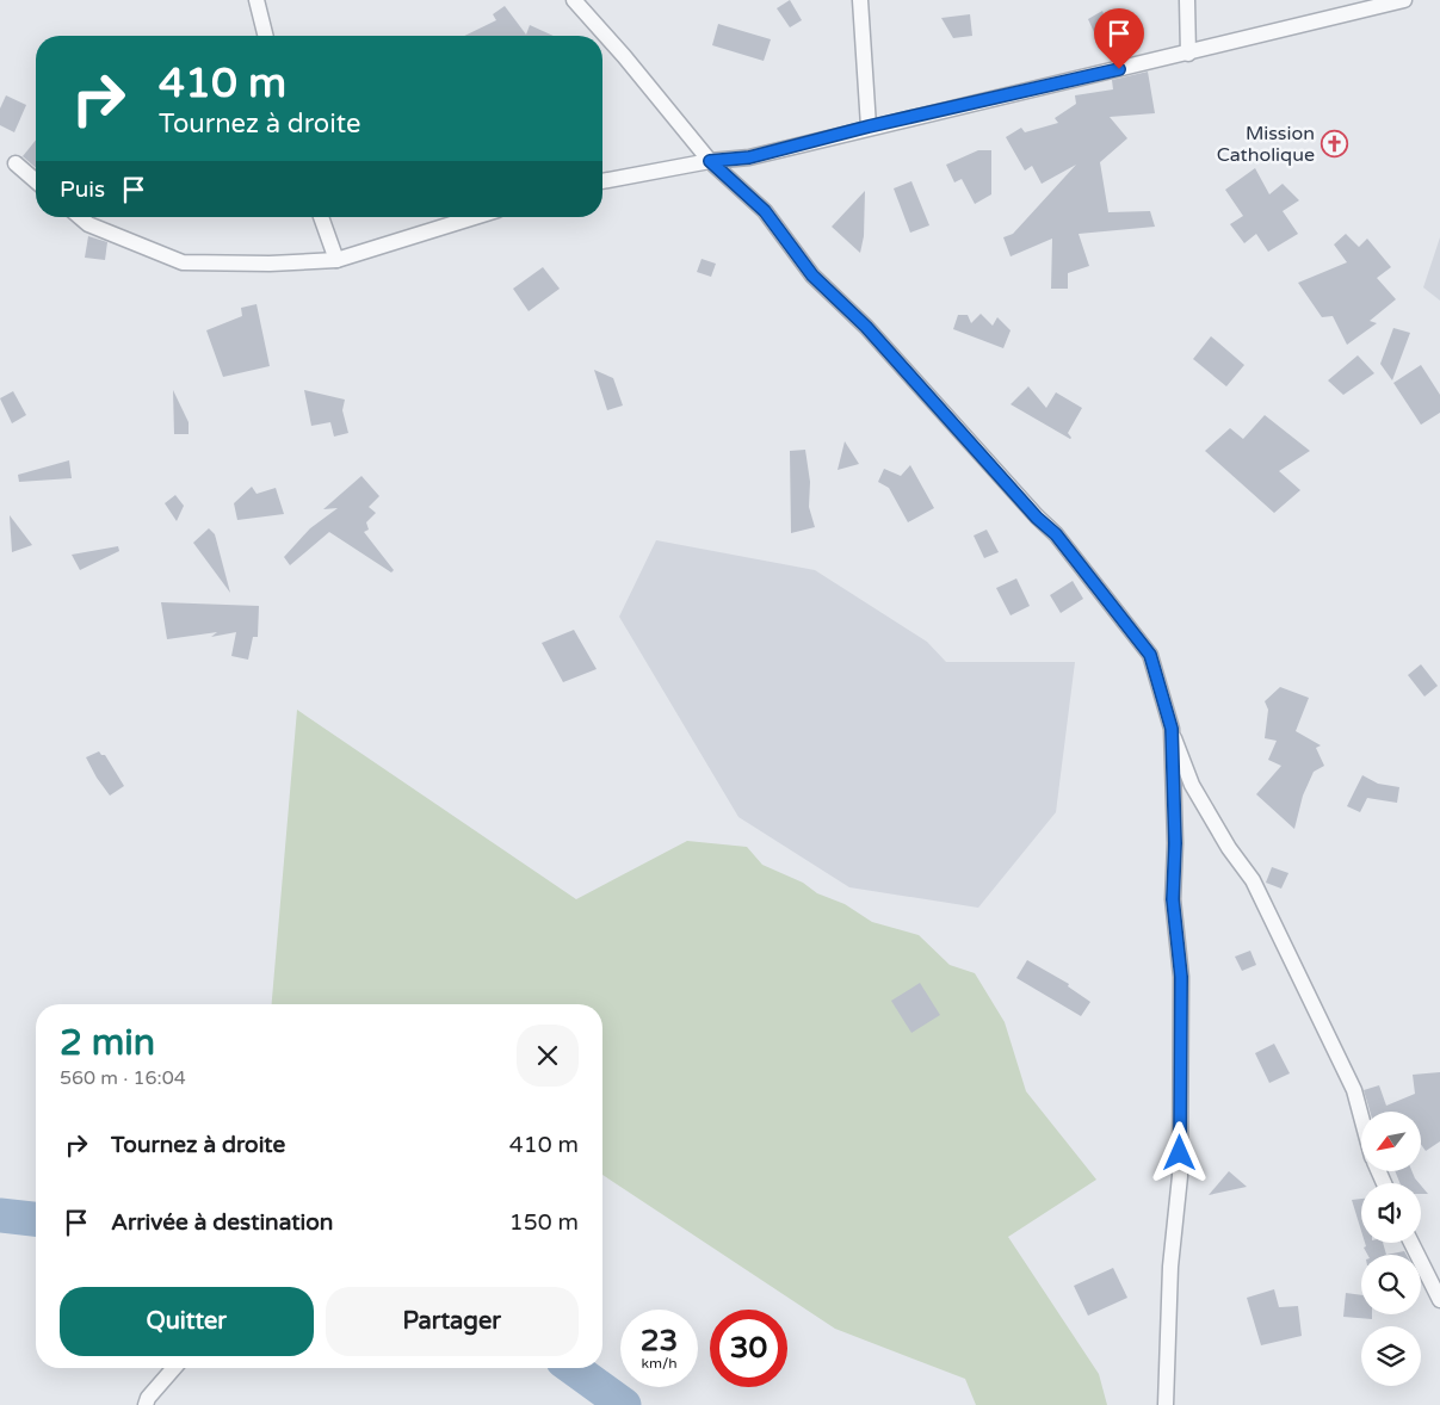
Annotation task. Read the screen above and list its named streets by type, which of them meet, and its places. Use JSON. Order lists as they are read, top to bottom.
{
  "places": {
    "church": ["Mission Catholique"]
  },
  "north": "bottom left",
  "page": {
    "turn": ["410 m", "Tournez à droite"],
    "then": "Puis",
    "heading": ["2 min", "560 m · 16:04"],
    "list": [
      {
        "name": "Tournez à droite",
        "value": "410 m"
      },
      {
        "name": "Arrivée à destination",
        "value": "150 m"
      }
    ],
    "buttons": ["Quitter", "Partager"],
    "speed": "23 km/h",
    "limit": "30"
  }
}
